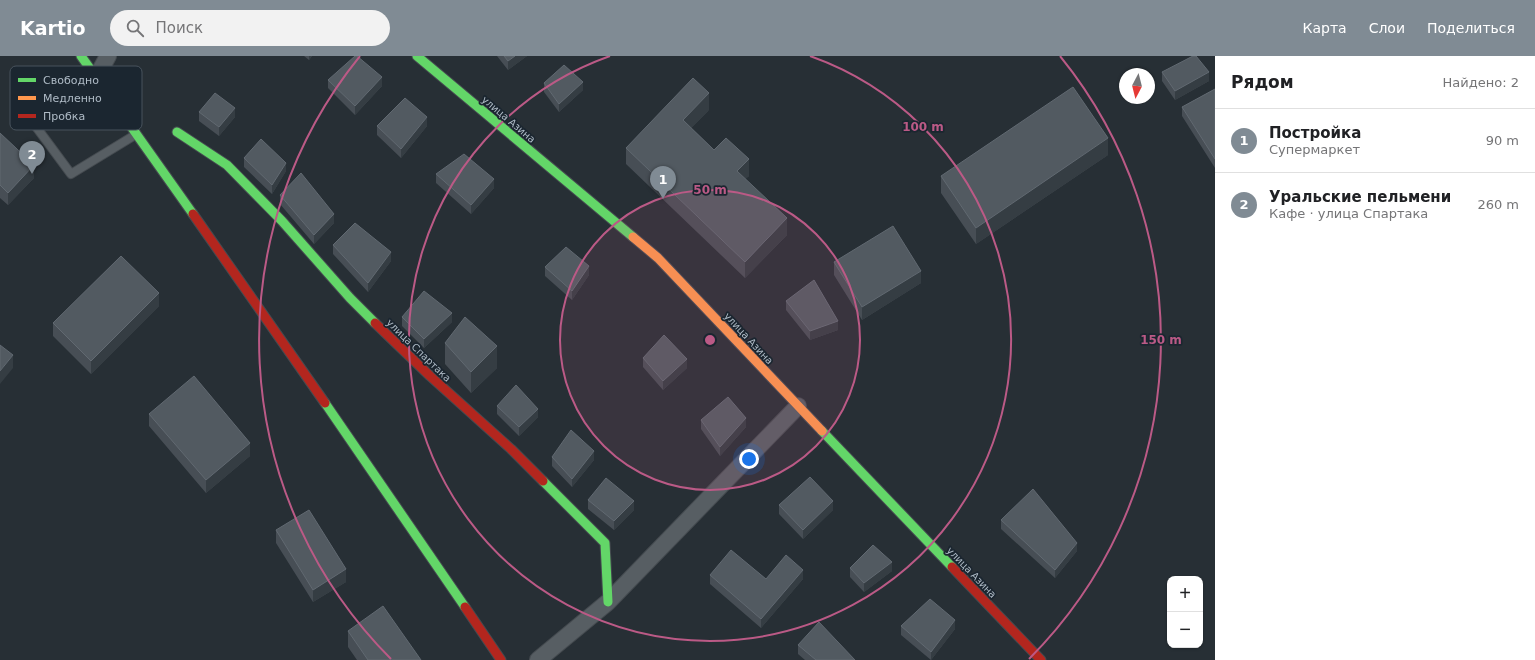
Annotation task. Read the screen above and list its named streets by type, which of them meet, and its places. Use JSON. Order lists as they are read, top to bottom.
{
  "streets": {
    "street": ["улица Азина", "улица Спартака"]
  },
  "legend": ["Свободно", "Медленно", "Пробка"],
  "north": "bottom",
  "page": {
    "header": "Kartio",
    "search": "Поиск",
    "nav": ["Карта", "Слои", "Поделиться"],
    "heading": ["Рядом", "Найдено: 2"],
    "list": [
      {
        "mark": "1",
        "name": "Постройка",
        "note": "Супермаркет",
        "value": "90 m"
      },
      {
        "mark": "2",
        "name": "Уральские пельмени",
        "note": "Кафе · улица Спартака",
        "value": "260 m"
      }
    ],
    "pins": ["2", "1"],
    "map_buttons": ["+", "−"]
  },
  "rings": ["100 m", "50 m", "150 m"]
}
